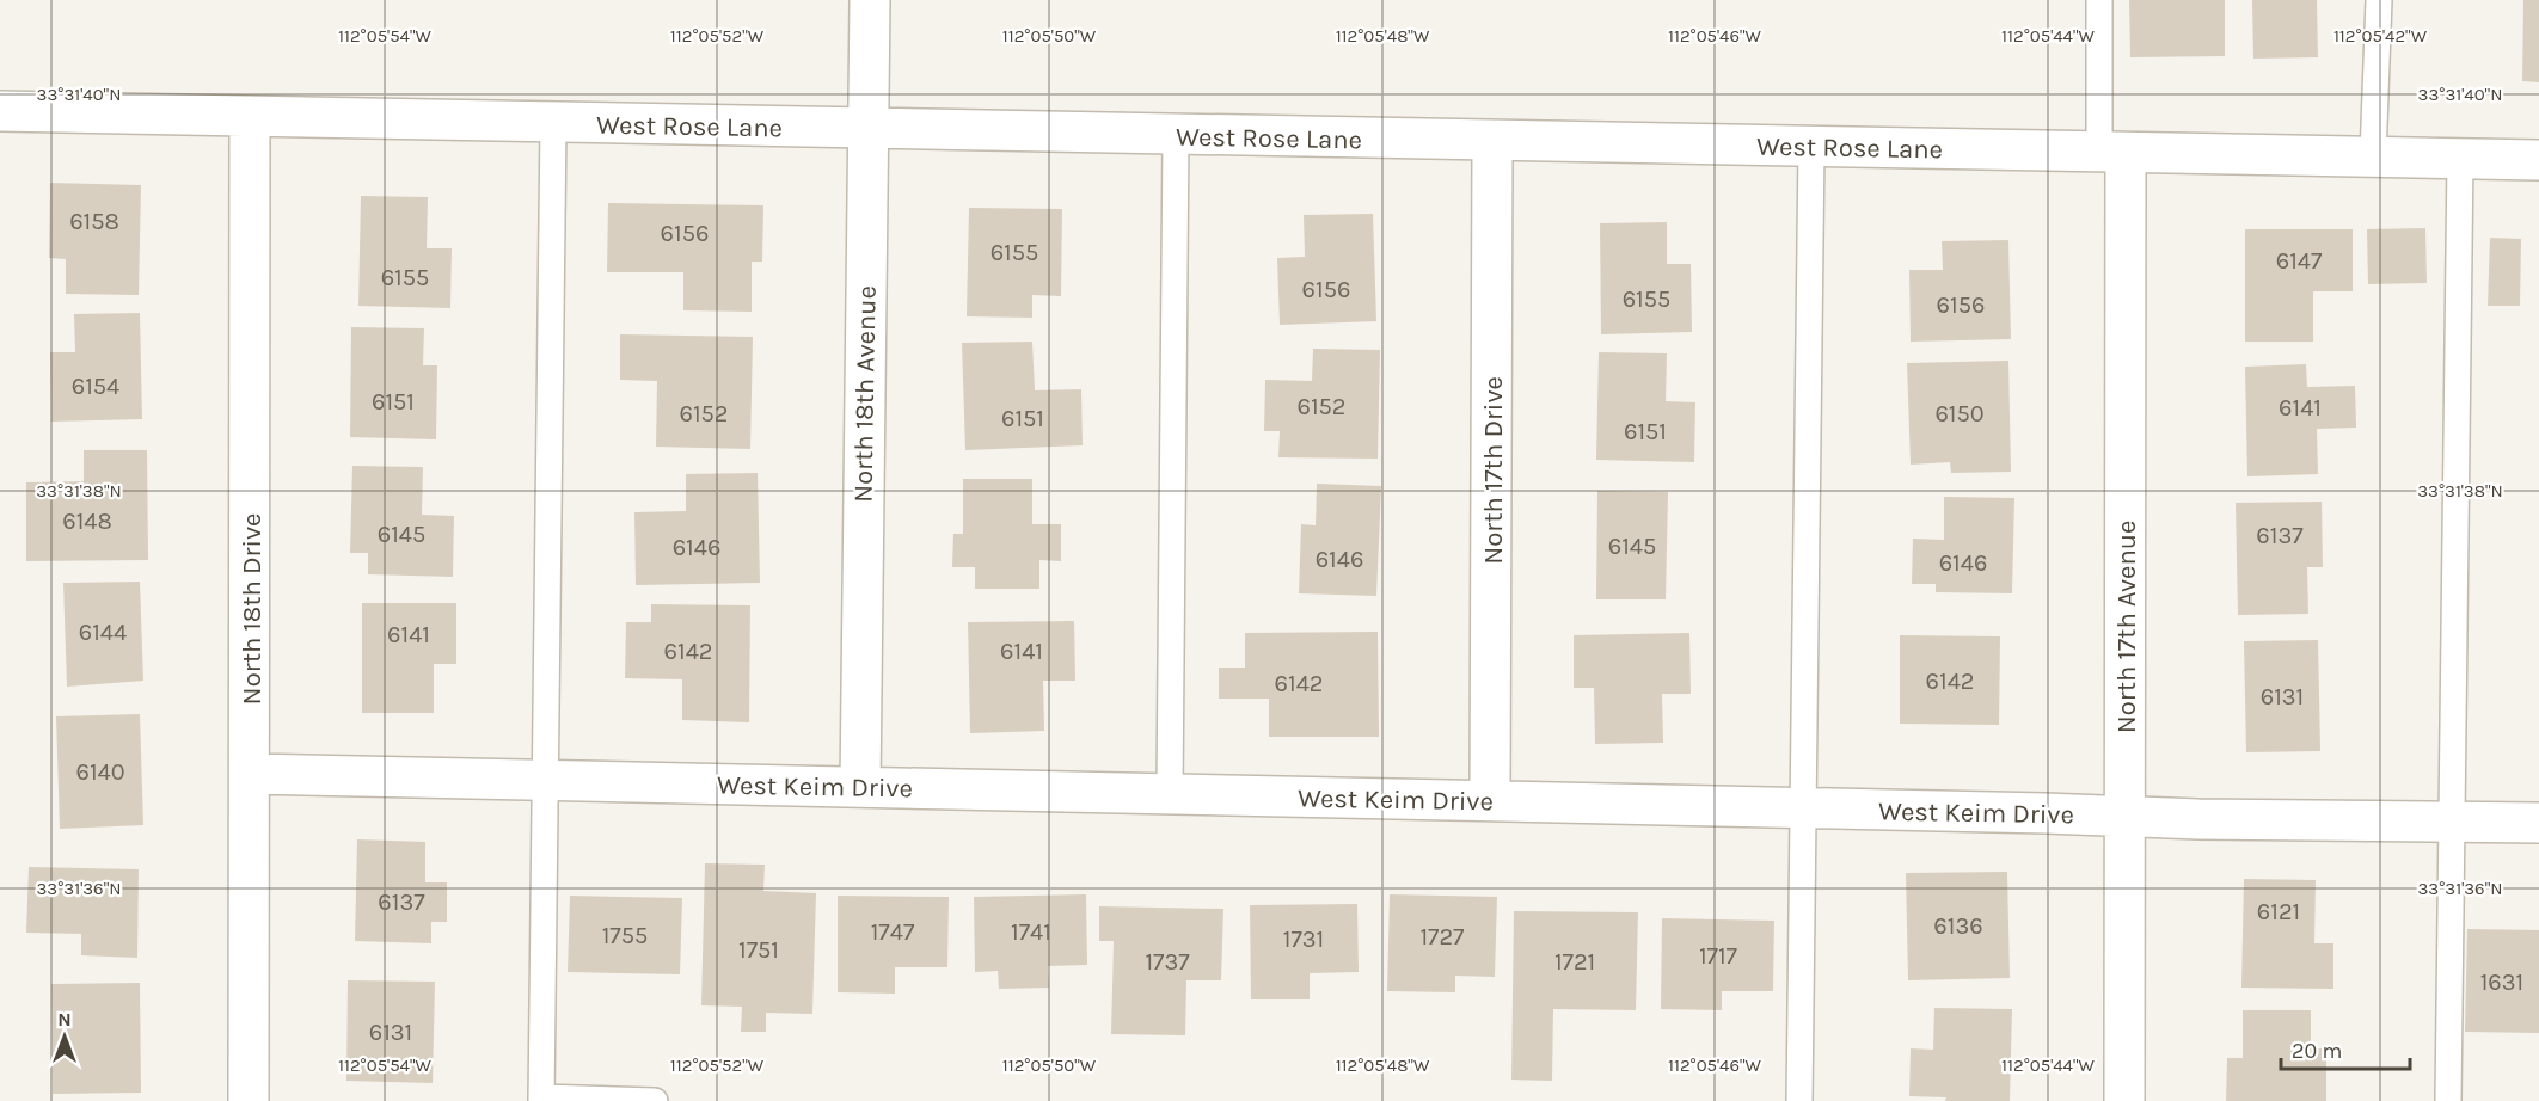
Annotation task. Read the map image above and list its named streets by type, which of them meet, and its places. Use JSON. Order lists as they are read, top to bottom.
{
  "streets": {
    "street": [
      "West Rose Lane",
      "North 18th Avenue",
      "North 17th Drive",
      "North 18th Drive",
      "North 17th Avenue",
      "West Keim Drive"
    ]
  },
  "crossings": [
    ["West Rose Lane", "North 18th Avenue"],
    ["West Rose Lane", "North 17th Drive"],
    ["West Rose Lane", "North 18th Drive"],
    ["West Rose Lane", "North 17th Avenue"],
    ["North 18th Avenue", "West Keim Drive"],
    ["North 17th Drive", "West Keim Drive"],
    ["North 18th Drive", "West Keim Drive"],
    ["North 17th Avenue", "West Keim Drive"]
  ],
  "house_numbers": [
    "6158",
    "6156",
    "6155",
    "6147",
    "6155",
    "6156",
    "6155",
    "6156",
    "6154",
    "6151",
    "6152",
    "6141",
    "6152",
    "6150",
    "6151",
    "6151",
    "6148",
    "6145",
    "6137",
    "6145",
    "6146",
    "6146",
    "6146",
    "6144",
    "6141",
    "6142",
    "6141",
    "6142",
    "6142",
    "6131",
    "6140",
    "6137",
    "6121",
    "6136",
    "1747",
    "1741",
    "1755",
    "1727",
    "1731",
    "1751",
    "1717",
    "1737",
    "1721",
    "1631",
    "6131"
  ],
  "scale_bar": "20 m",
  "north": "top",
  "coordinates": [
    "112°05'54\"W",
    "112°05'52\"W",
    "112°05'50\"W",
    "112°05'48\"W",
    "112°05'46\"W",
    "112°05'44\"W",
    "112°05'42\"W",
    "33°31'40\"N",
    "33°31'38\"N",
    "33°31'36\"N"
  ]
}
